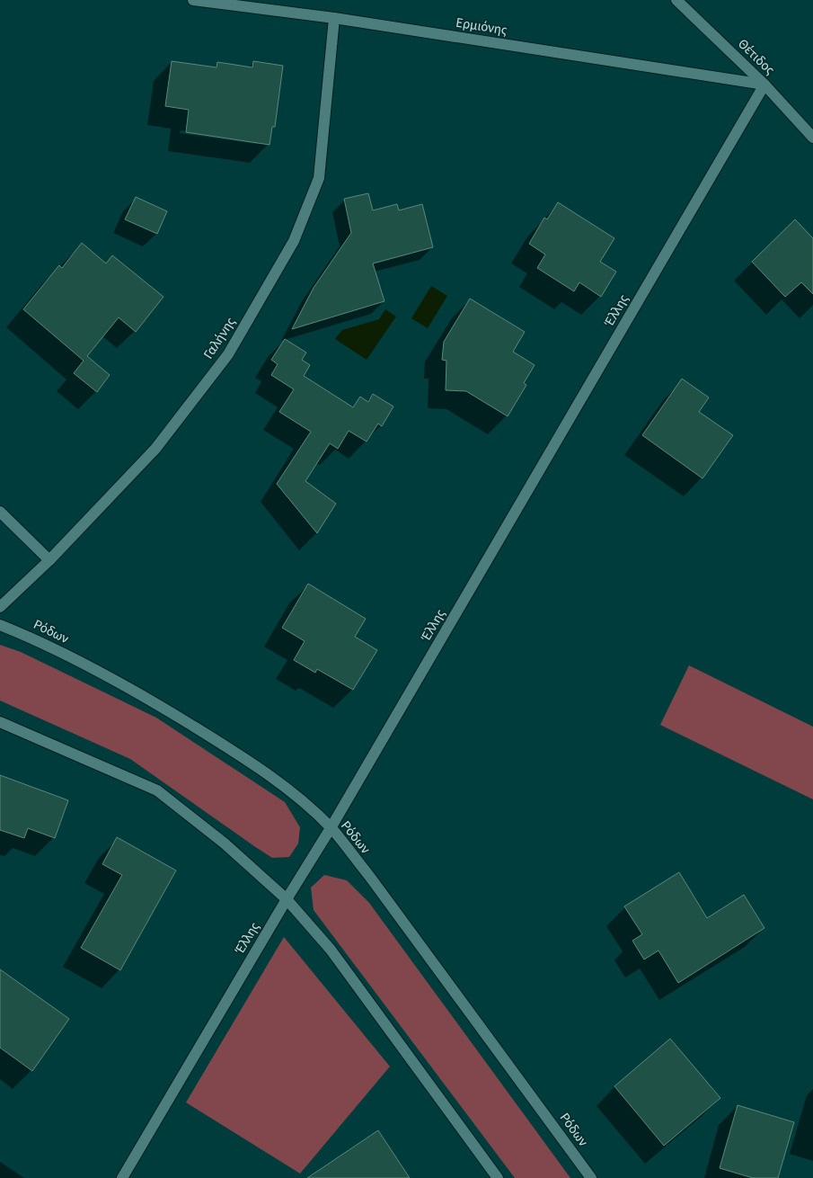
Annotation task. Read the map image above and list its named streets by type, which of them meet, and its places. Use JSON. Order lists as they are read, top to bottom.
{
  "streets": {
    "street": [
      "Ερμιόνης",
      "Θέτιδος",
      "Έλλης",
      "Γαλήνης",
      "Ρόδων"
    ]
  },
  "crossings": [
    ["Ερμιόνης", "Θέτιδος"],
    ["Ερμιόνης", "Έλλης"],
    ["Ερμιόνης", "Γαλήνης"],
    ["Θέτιδος", "Έλλης"],
    ["Έλλης", "Ρόδων"]
  ]
}
